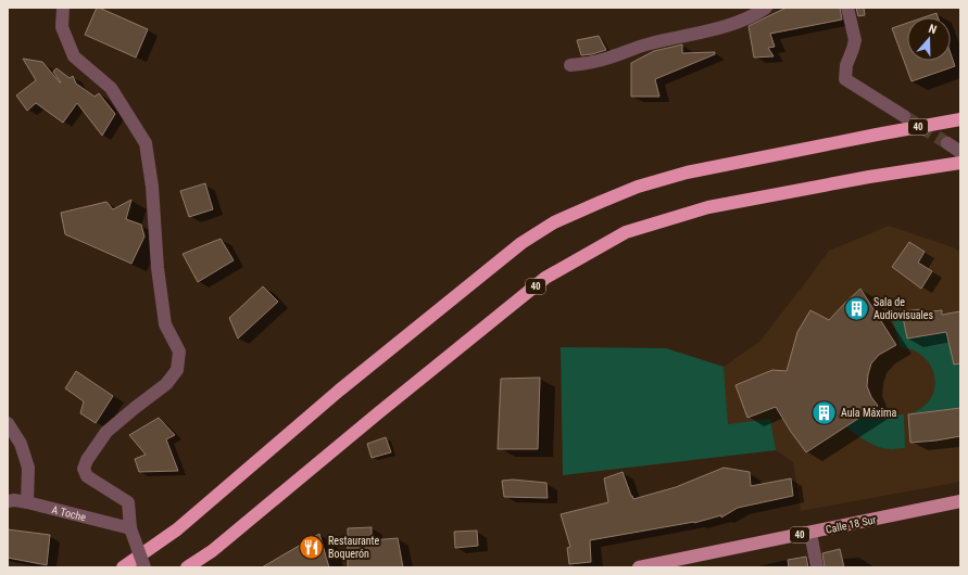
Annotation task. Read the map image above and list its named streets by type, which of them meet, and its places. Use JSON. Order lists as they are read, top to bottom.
{
  "streets": {
    "highway": ["40"],
    "main road": ["Calle 18 Sur"],
    "street": ["A Toche"]
  },
  "places": {
    "building": ["Sala de Audiovisuales", "Aula Máxima"],
    "restaurant": ["Restaurante Boquerón"]
  },
  "north": "top"
}
